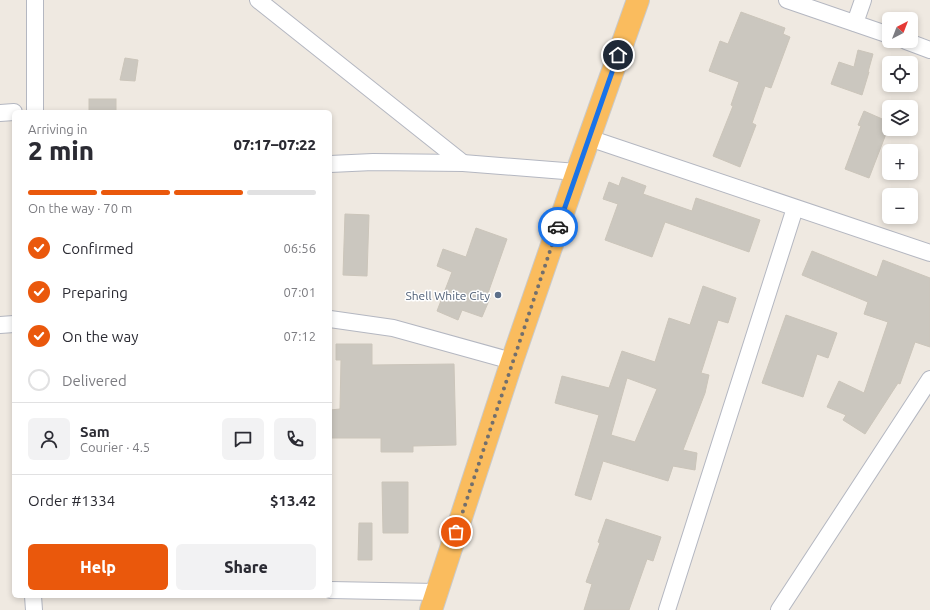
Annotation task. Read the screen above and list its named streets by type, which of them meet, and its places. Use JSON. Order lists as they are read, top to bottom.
{
  "places": ["Shell White City"],
  "north": "top right",
  "page": {
    "map_buttons": ["+", "−"],
    "heading": ["2 min", "Arriving in", "07:17–07:22"],
    "panel": [
      "Sam",
      "Courier · 4.5",
      "Order #1334",
      "$13.42"
    ],
    "bar": "On the way · 70 m",
    "list": [
      ["Confirmed", "06:56"],
      ["Preparing", "07:01"],
      ["On the way", "07:12"],
      "Delivered"
    ],
    "buttons": ["Help", "Share"]
  }
}
